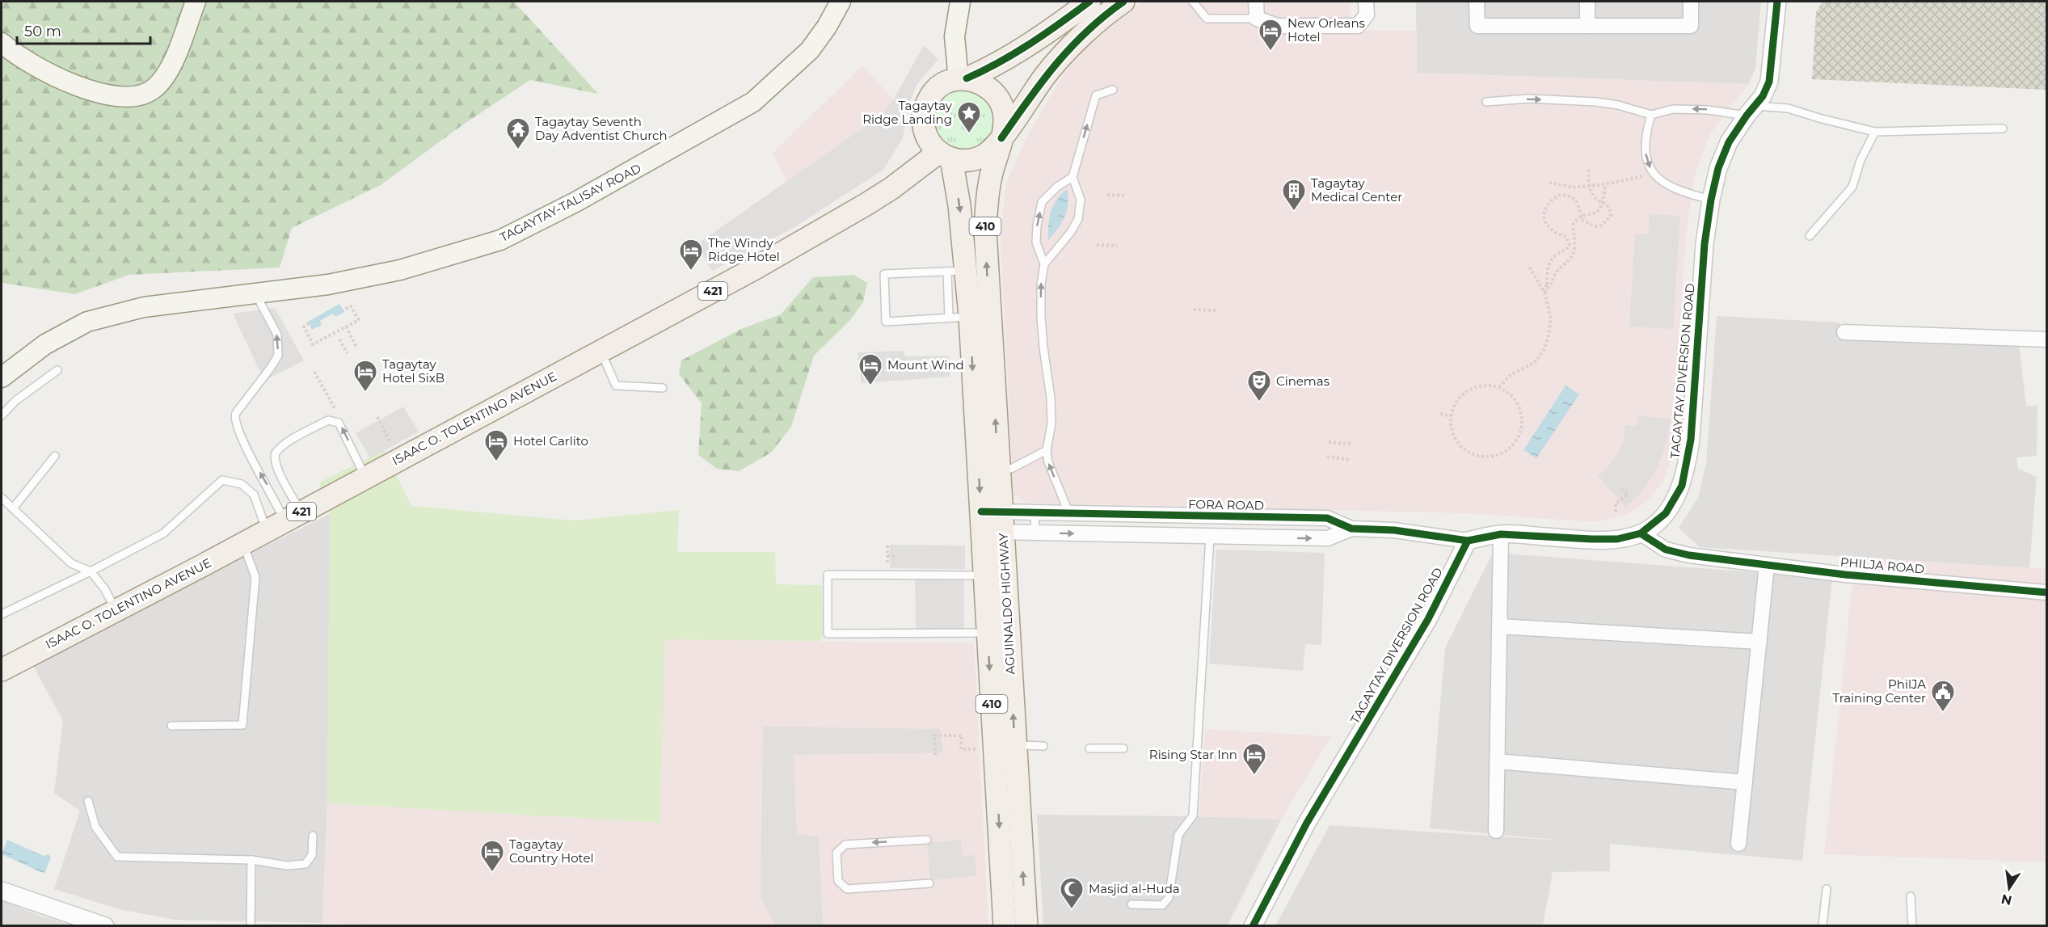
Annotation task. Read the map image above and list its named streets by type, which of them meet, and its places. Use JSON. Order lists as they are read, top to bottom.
{
  "streets": {
    "main road": [
      "TAGAYTAY-TALISAY ROAD",
      "410",
      "421",
      "ISAAC O. TOLENTINO AVENUE",
      "AGUINALDO HIGHWAY"
    ],
    "street": ["TAGAYTAY DIVERSION ROAD", "FORA ROAD", "PHILJA ROAD"]
  },
  "crossings": [
    ["410", "ISAAC O. TOLENTINO AVENUE"],
    ["410", "AGUINALDO HIGHWAY"],
    ["TAGAYTAY DIVERSION ROAD", "FORA ROAD"],
    ["TAGAYTAY DIVERSION ROAD", "PHILJA ROAD"],
    ["ISAAC O. TOLENTINO AVENUE", "AGUINALDO HIGHWAY"],
    ["FORA ROAD", "AGUINALDO HIGHWAY"]
  ],
  "places": {
    "hotel": [
      "New Orleans Hotel",
      "The Windy Ridge Hotel",
      "Mount Wind",
      "Tagaytay Hotel SixB",
      "Hotel Carlito",
      "Rising Star Inn",
      "Tagaytay Country Hotel"
    ],
    "place": ["Tagaytay Ridge Landing"],
    "temple": ["Tagaytay Seventh Day Adventist Church"],
    "building": ["Tagaytay Medical Center"],
    "theatre": ["Cinemas"],
    "public building": ["PhilJA Training Center"],
    "mosque": ["Masjid al-Huda"]
  },
  "scale_bar": "50 m",
  "north": "bottom"
}
